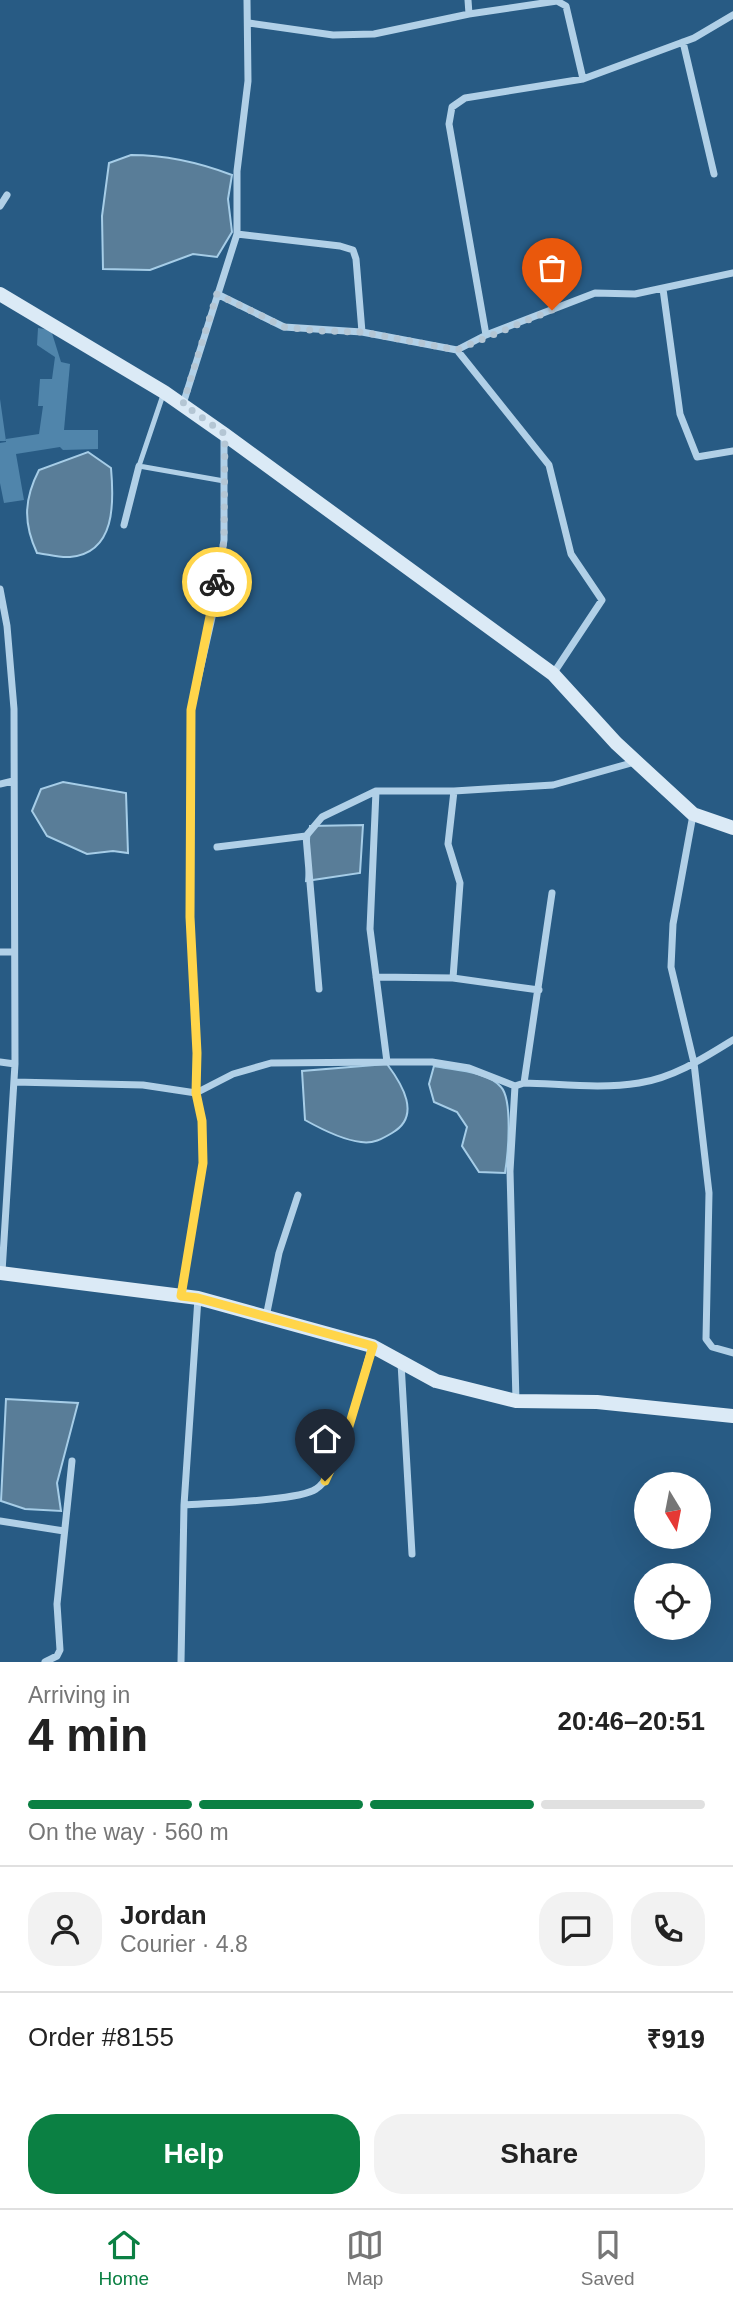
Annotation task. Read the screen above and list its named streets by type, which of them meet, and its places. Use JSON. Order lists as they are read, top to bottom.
{
  "north": "bottom",
  "page": {
    "heading": ["4 min", "Arriving in", "20:46–20:51"],
    "panel": [
      "Jordan",
      "Courier · 4.8",
      "Order #8155",
      "₹919"
    ],
    "bar": "On the way · 560 m",
    "buttons": ["Help", "Share"],
    "tabs": ["Home", "Map", "Saved"]
  }
}
